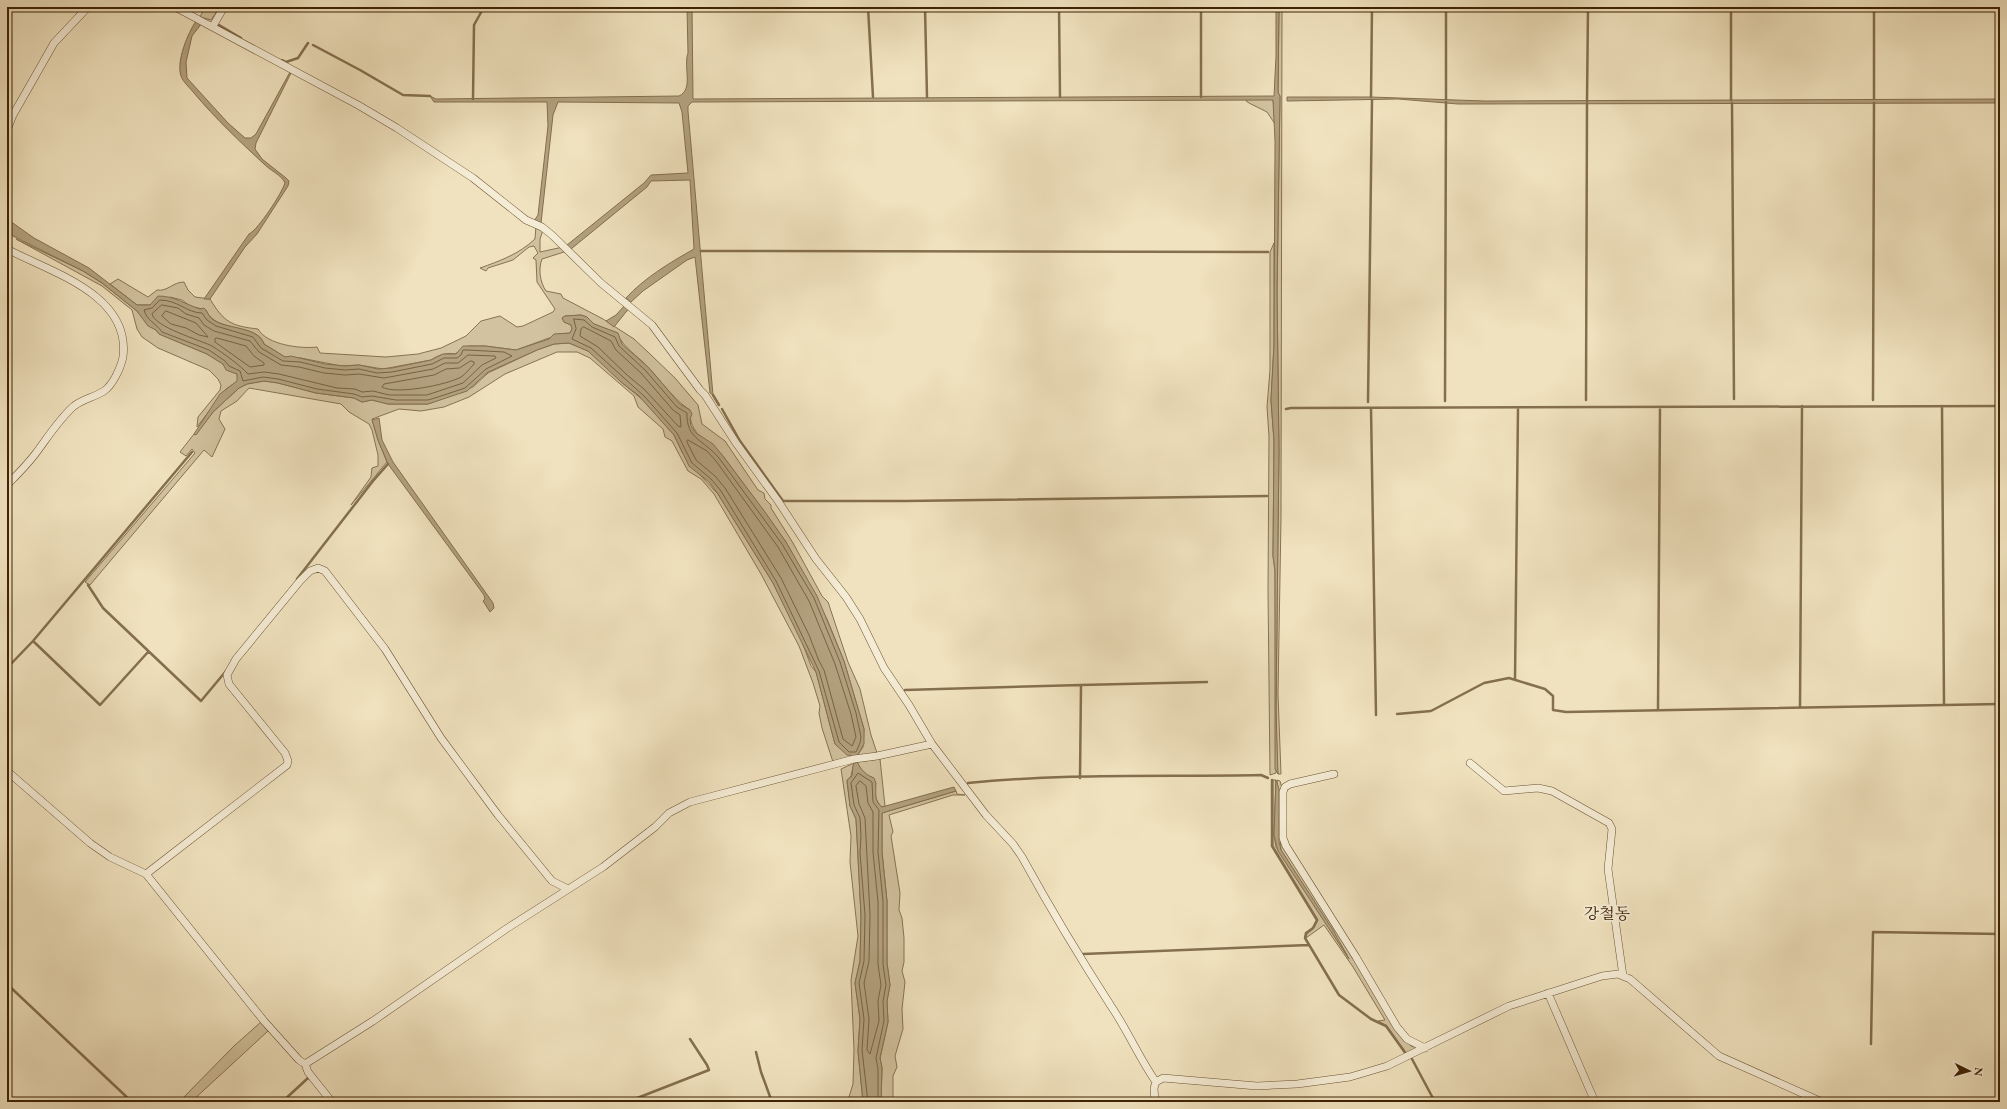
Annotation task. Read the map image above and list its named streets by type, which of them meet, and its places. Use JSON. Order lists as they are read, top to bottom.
{
  "districts": ["강철동"],
  "north": "right"
}
